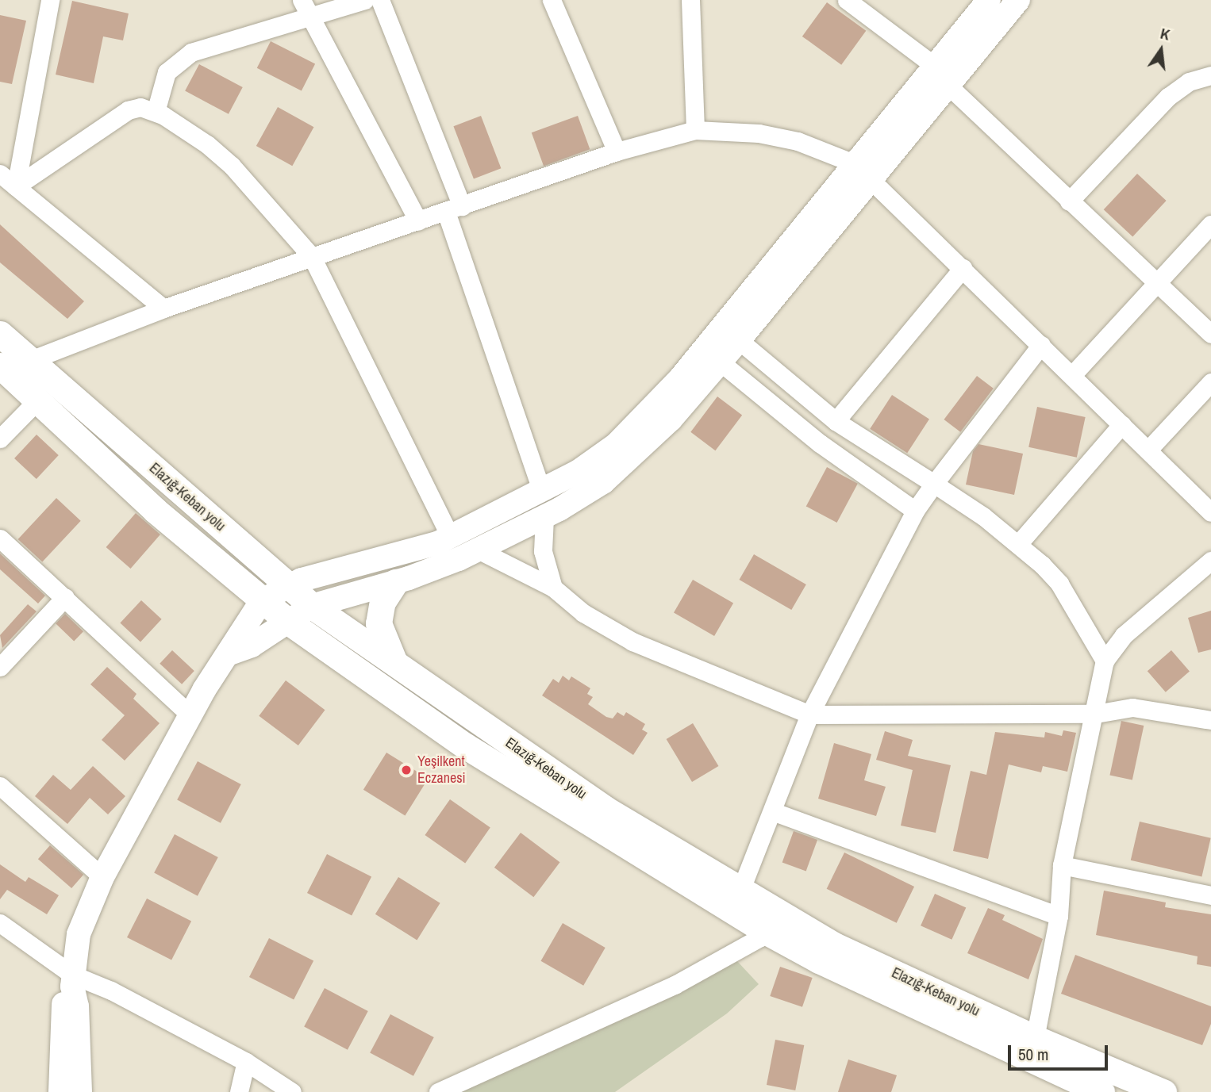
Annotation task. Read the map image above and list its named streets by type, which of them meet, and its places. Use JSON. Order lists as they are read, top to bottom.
{
  "streets": {
    "highway": ["Elazığ-Keban yolu"]
  },
  "places": ["Yeşilkent Eczanesi"],
  "scale_bar": "50 m",
  "north": "top"
}
